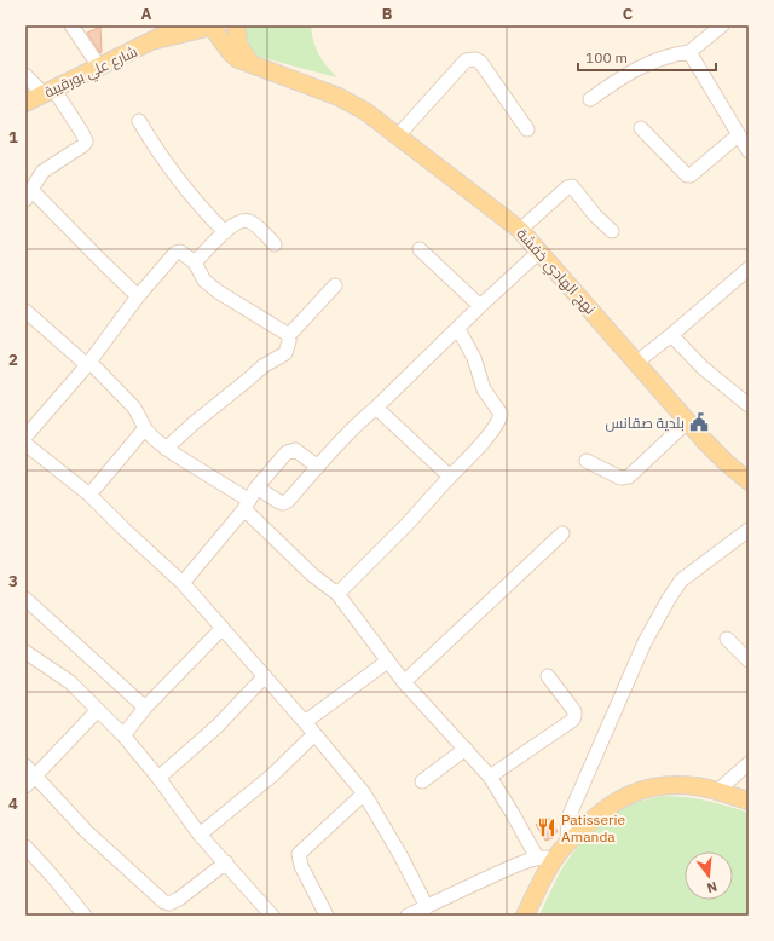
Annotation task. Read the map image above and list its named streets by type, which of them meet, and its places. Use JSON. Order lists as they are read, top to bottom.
{
  "streets": {
    "main road": ["شارع علي بورقيبة", "نهج الهادي خفشة"]
  },
  "crossings": [
    ["شارع علي بورقيبة", "نهج الهادي خفشة"]
  ],
  "places": {
    "public building": ["بلدية صقانس"],
    "restaurant": ["Patisserie Amanda"]
  },
  "scale_bar": "100 m",
  "north": "bottom",
  "grid": {
    "columns": ["A", "B", "C"],
    "rows": [
      "1",
      "2",
      "3",
      "4"
    ]
  }
}
